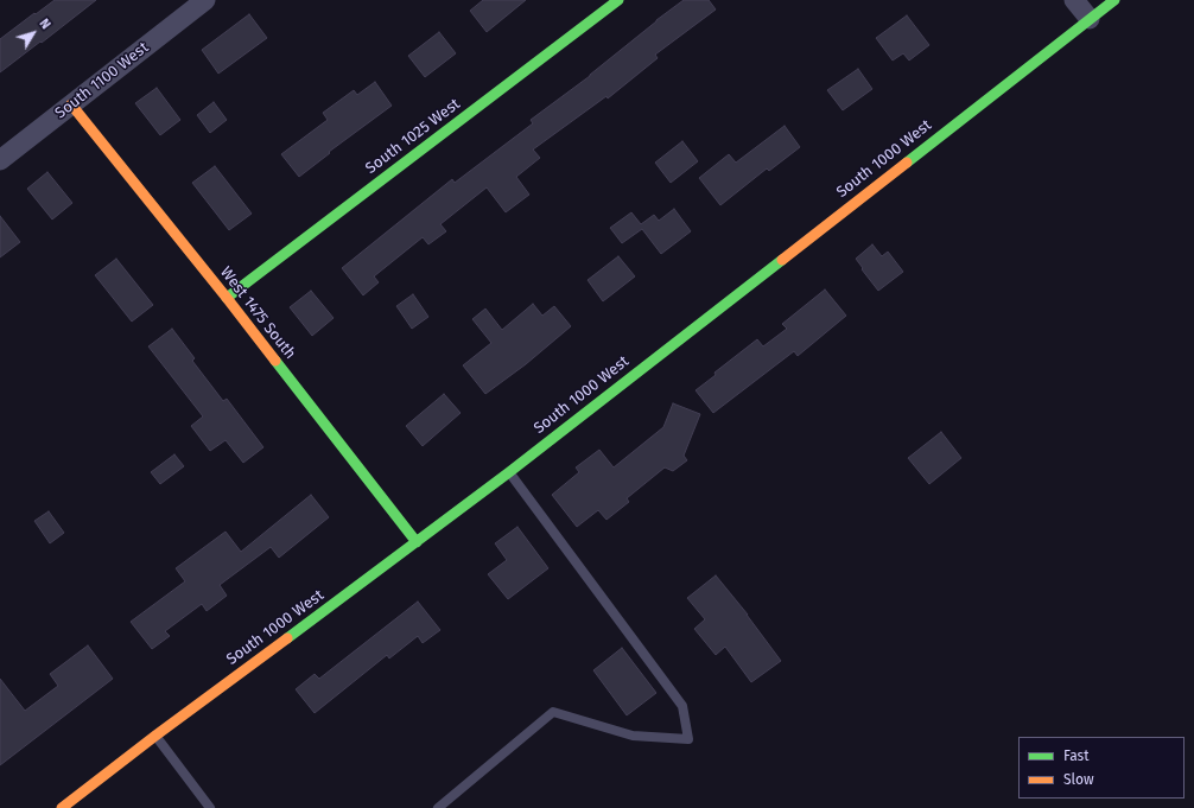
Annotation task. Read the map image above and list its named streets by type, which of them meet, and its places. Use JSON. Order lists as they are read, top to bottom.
{
  "streets": {
    "main road": ["South 1025 West", "South 1000 West", "West 1475 South"],
    "street": ["South 1100 West"]
  },
  "crossings": [
    ["South 1100 West", "West 1475 South"],
    ["South 1025 West", "West 1475 South"],
    ["South 1000 West", "West 1475 South"]
  ],
  "legend": ["Fast", "Slow"],
  "north": "top right"
}
